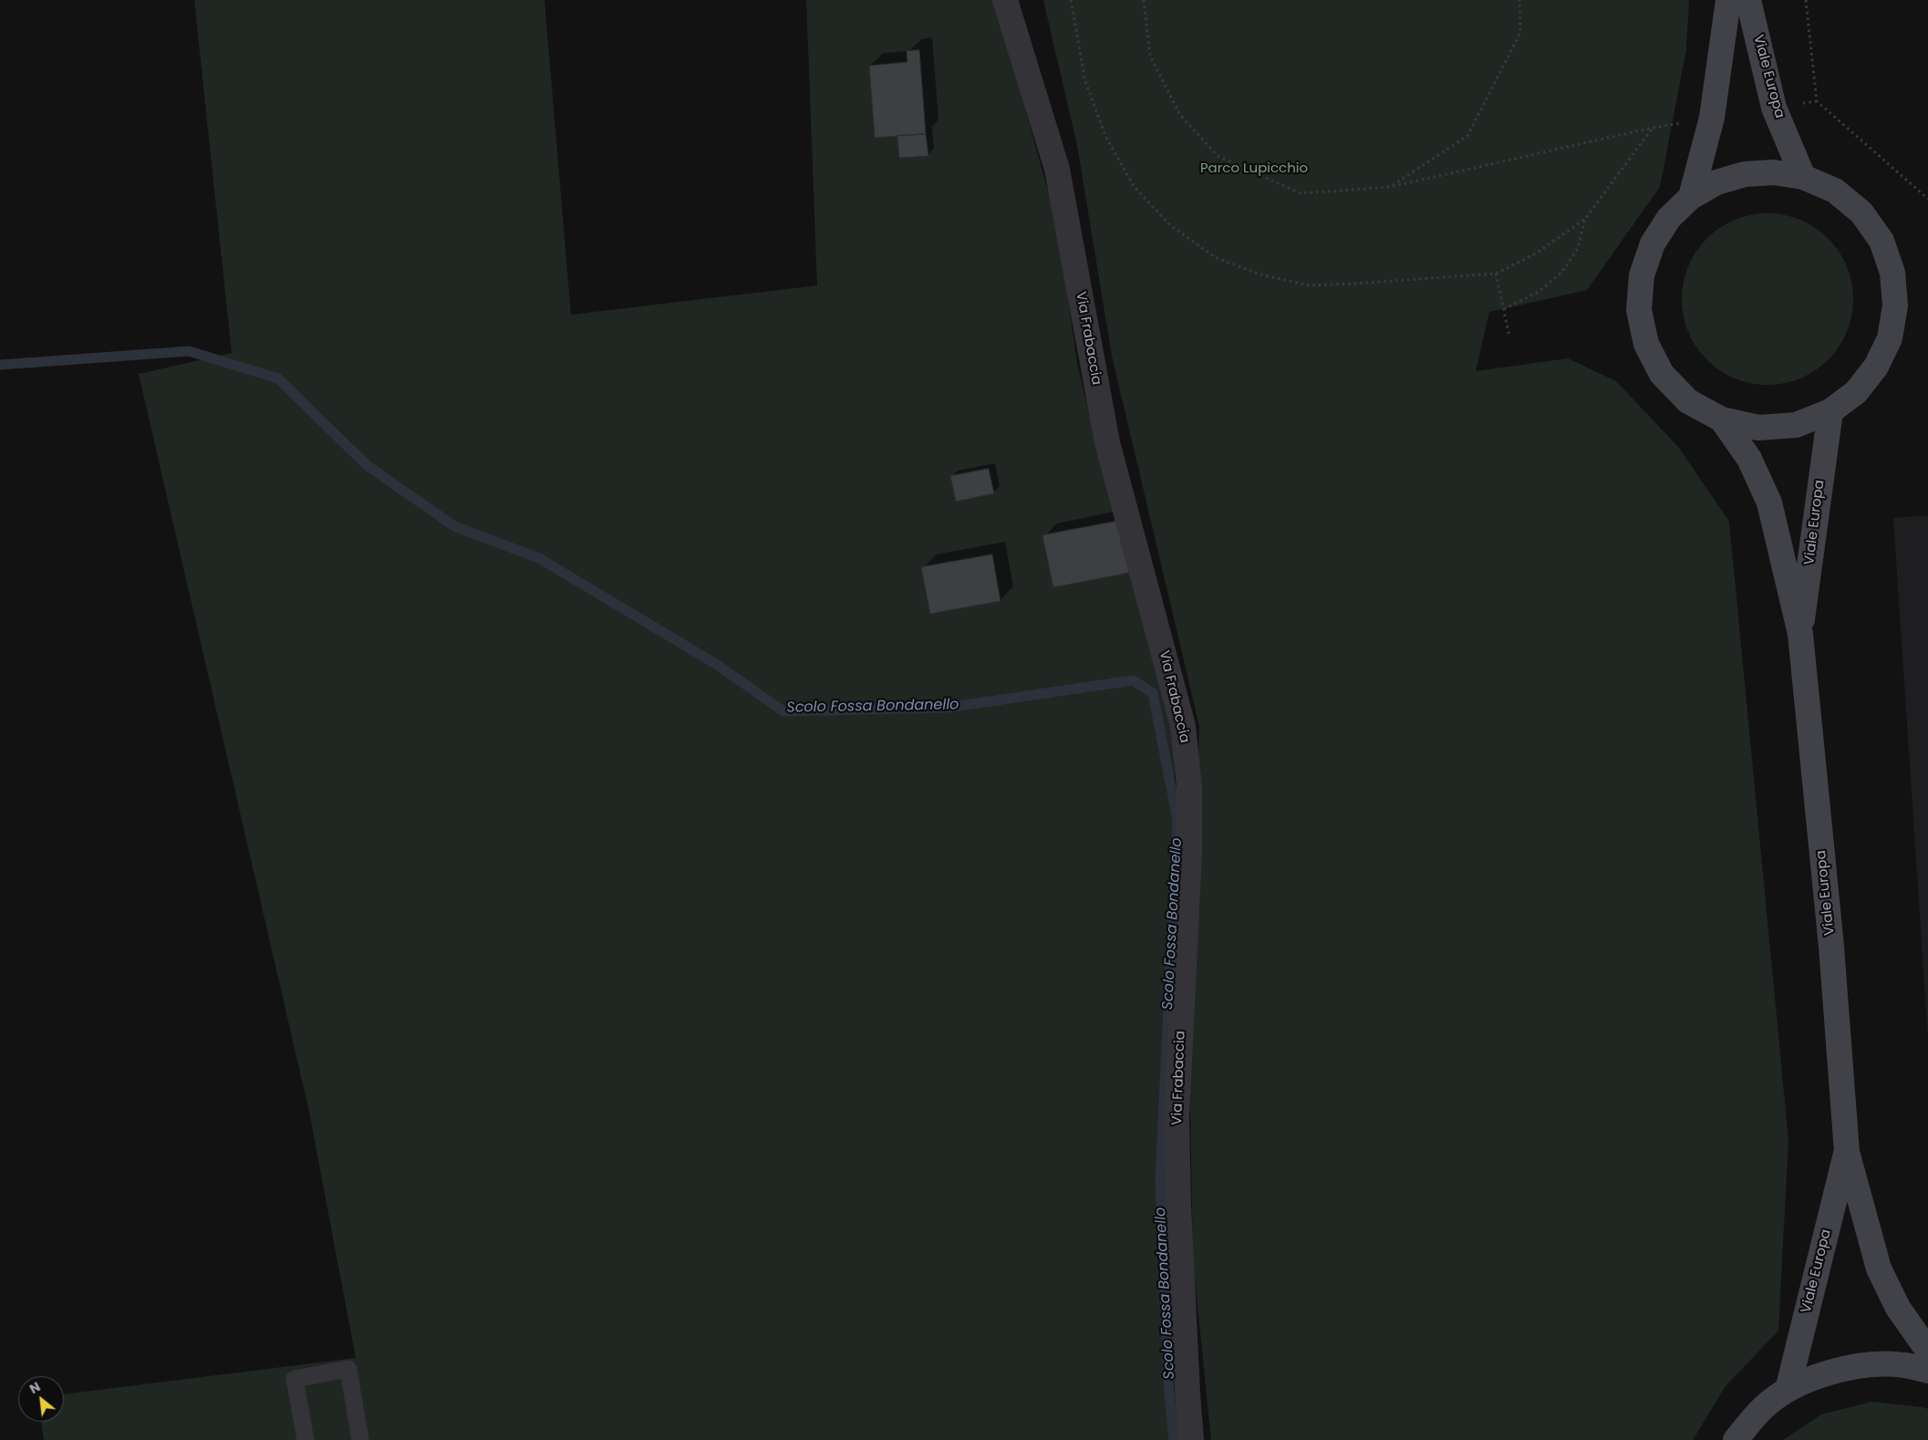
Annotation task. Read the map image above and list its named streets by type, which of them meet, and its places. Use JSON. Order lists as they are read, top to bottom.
{
  "streets": {
    "street": ["Viale Europa", "Via Frabaccia"]
  },
  "water": ["Scolo Fossa Bondanello"],
  "parks": ["Parco Lupicchio"],
  "north": "top left"
}
